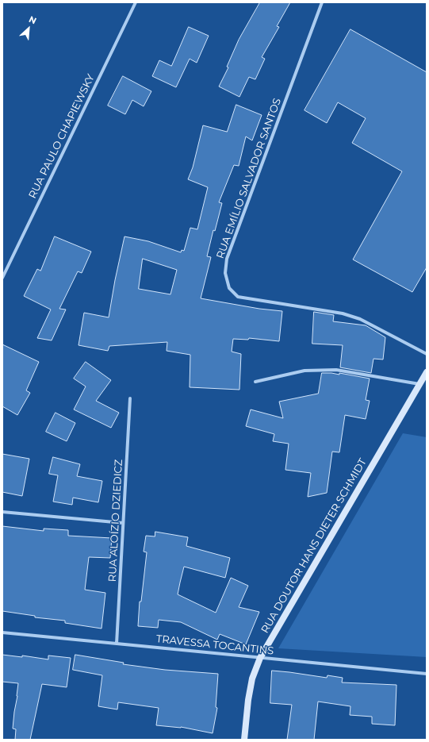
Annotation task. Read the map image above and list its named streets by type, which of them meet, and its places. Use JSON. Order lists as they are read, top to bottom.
{
  "streets": {
    "street": [
      "RUA PAULO CHAPIEWSKY",
      "RUA EMÍLIO SALVADOR SANTOS",
      "RUA ALOÍZIO DZIEDICZ",
      "RUA DOUTOR HANS DIETER SCHMIDT",
      "TRAVESSA TOCANTINS"
    ]
  },
  "crossings": [
    ["RUA ALOÍZIO DZIEDICZ", "TRAVESSA TOCANTINS"],
    ["RUA DOUTOR HANS DIETER SCHMIDT", "TRAVESSA TOCANTINS"]
  ],
  "north": "top right"
}
